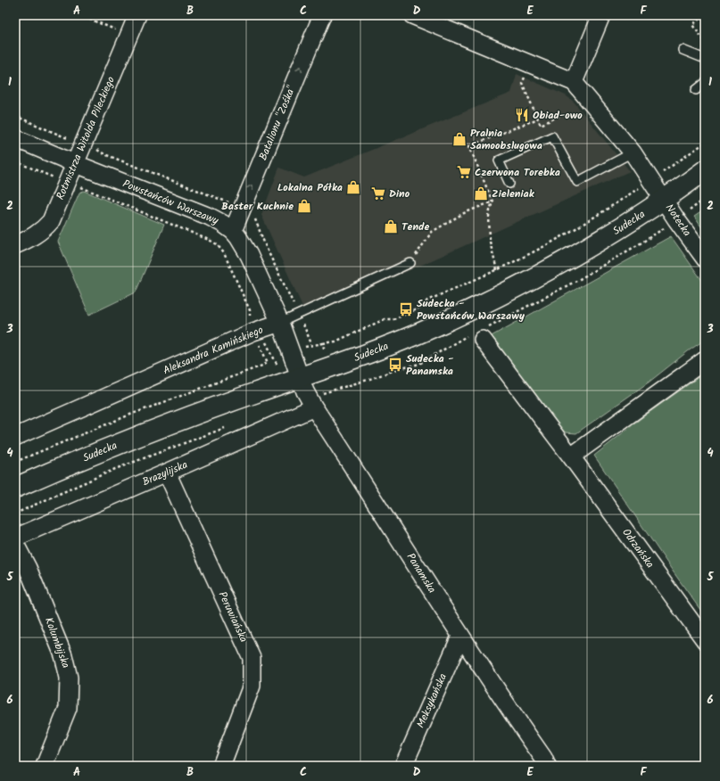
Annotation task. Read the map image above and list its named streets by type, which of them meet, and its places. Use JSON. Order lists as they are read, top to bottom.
{
  "streets": {
    "street": [
      "Batalionu \"Zośka\"",
      "Rotmistrza Witolda Pileckiego",
      "Powstańców Warszawy",
      "Notecka",
      "Sudecka",
      "Aleksandra Kamińskiego",
      "Brazylijska",
      "Odrzańska",
      "Panamska",
      "Peruwiańska",
      "Kolumbijska",
      "Meksykańska"
    ]
  },
  "crossings": [
    ["Batalionu \"Zośka\"", "Powstańców Warszawy"],
    ["Rotmistrza Witolda Pileckiego", "Powstańców Warszawy"],
    ["Powstańców Warszawy", "Sudecka"],
    ["Powstańców Warszawy", "Aleksandra Kamińskiego"],
    ["Powstańców Warszawy", "Panamska"],
    ["Notecka", "Sudecka"],
    ["Sudecka", "Panamska"],
    ["Brazylijska", "Panamska"],
    ["Brazylijska", "Peruwiańska"],
    ["Panamska", "Meksykańska"]
  ],
  "one_way": ["Batalionu \"Zośka\""],
  "places": {
    "restaurant": ["Obiad-owo"],
    "shop": [
      "Pralnia Samoobslugowa",
      "Lokalna Półka",
      "Zieleniak",
      "Baster Kuchnie",
      "Tende"
    ],
    "supermarket": ["Czerwona Torebka", "Dino"],
    "bus stop": ["Sudecka - Powstańców Warszawy", "Sudecka - Panamska"]
  },
  "grid": {
    "columns": [
      "A",
      "B",
      "C",
      "D",
      "E",
      "F"
    ],
    "rows": [
      "1",
      "2",
      "3",
      "4",
      "5",
      "6"
    ]
  }
}
